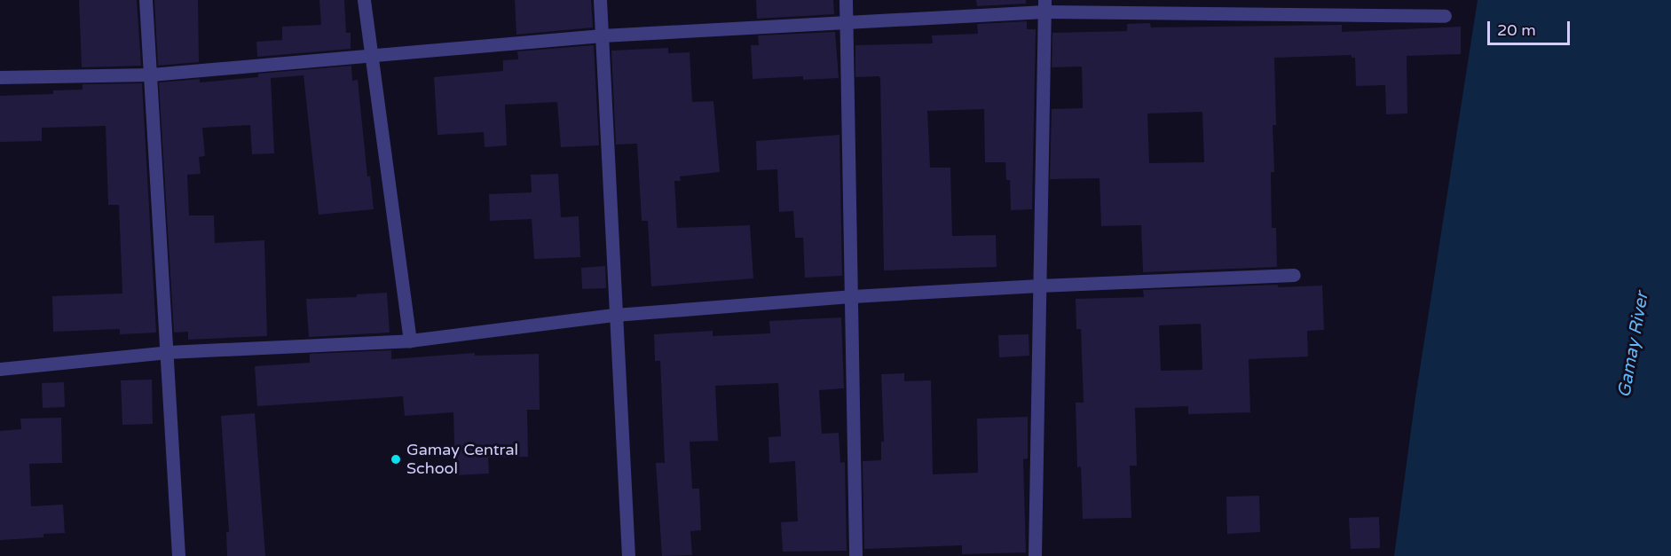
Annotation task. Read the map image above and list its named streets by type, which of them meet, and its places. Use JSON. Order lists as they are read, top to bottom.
{
  "water": ["Gamay River"],
  "places": ["Gamay Central School"],
  "scale_bar": "20 m"
}
